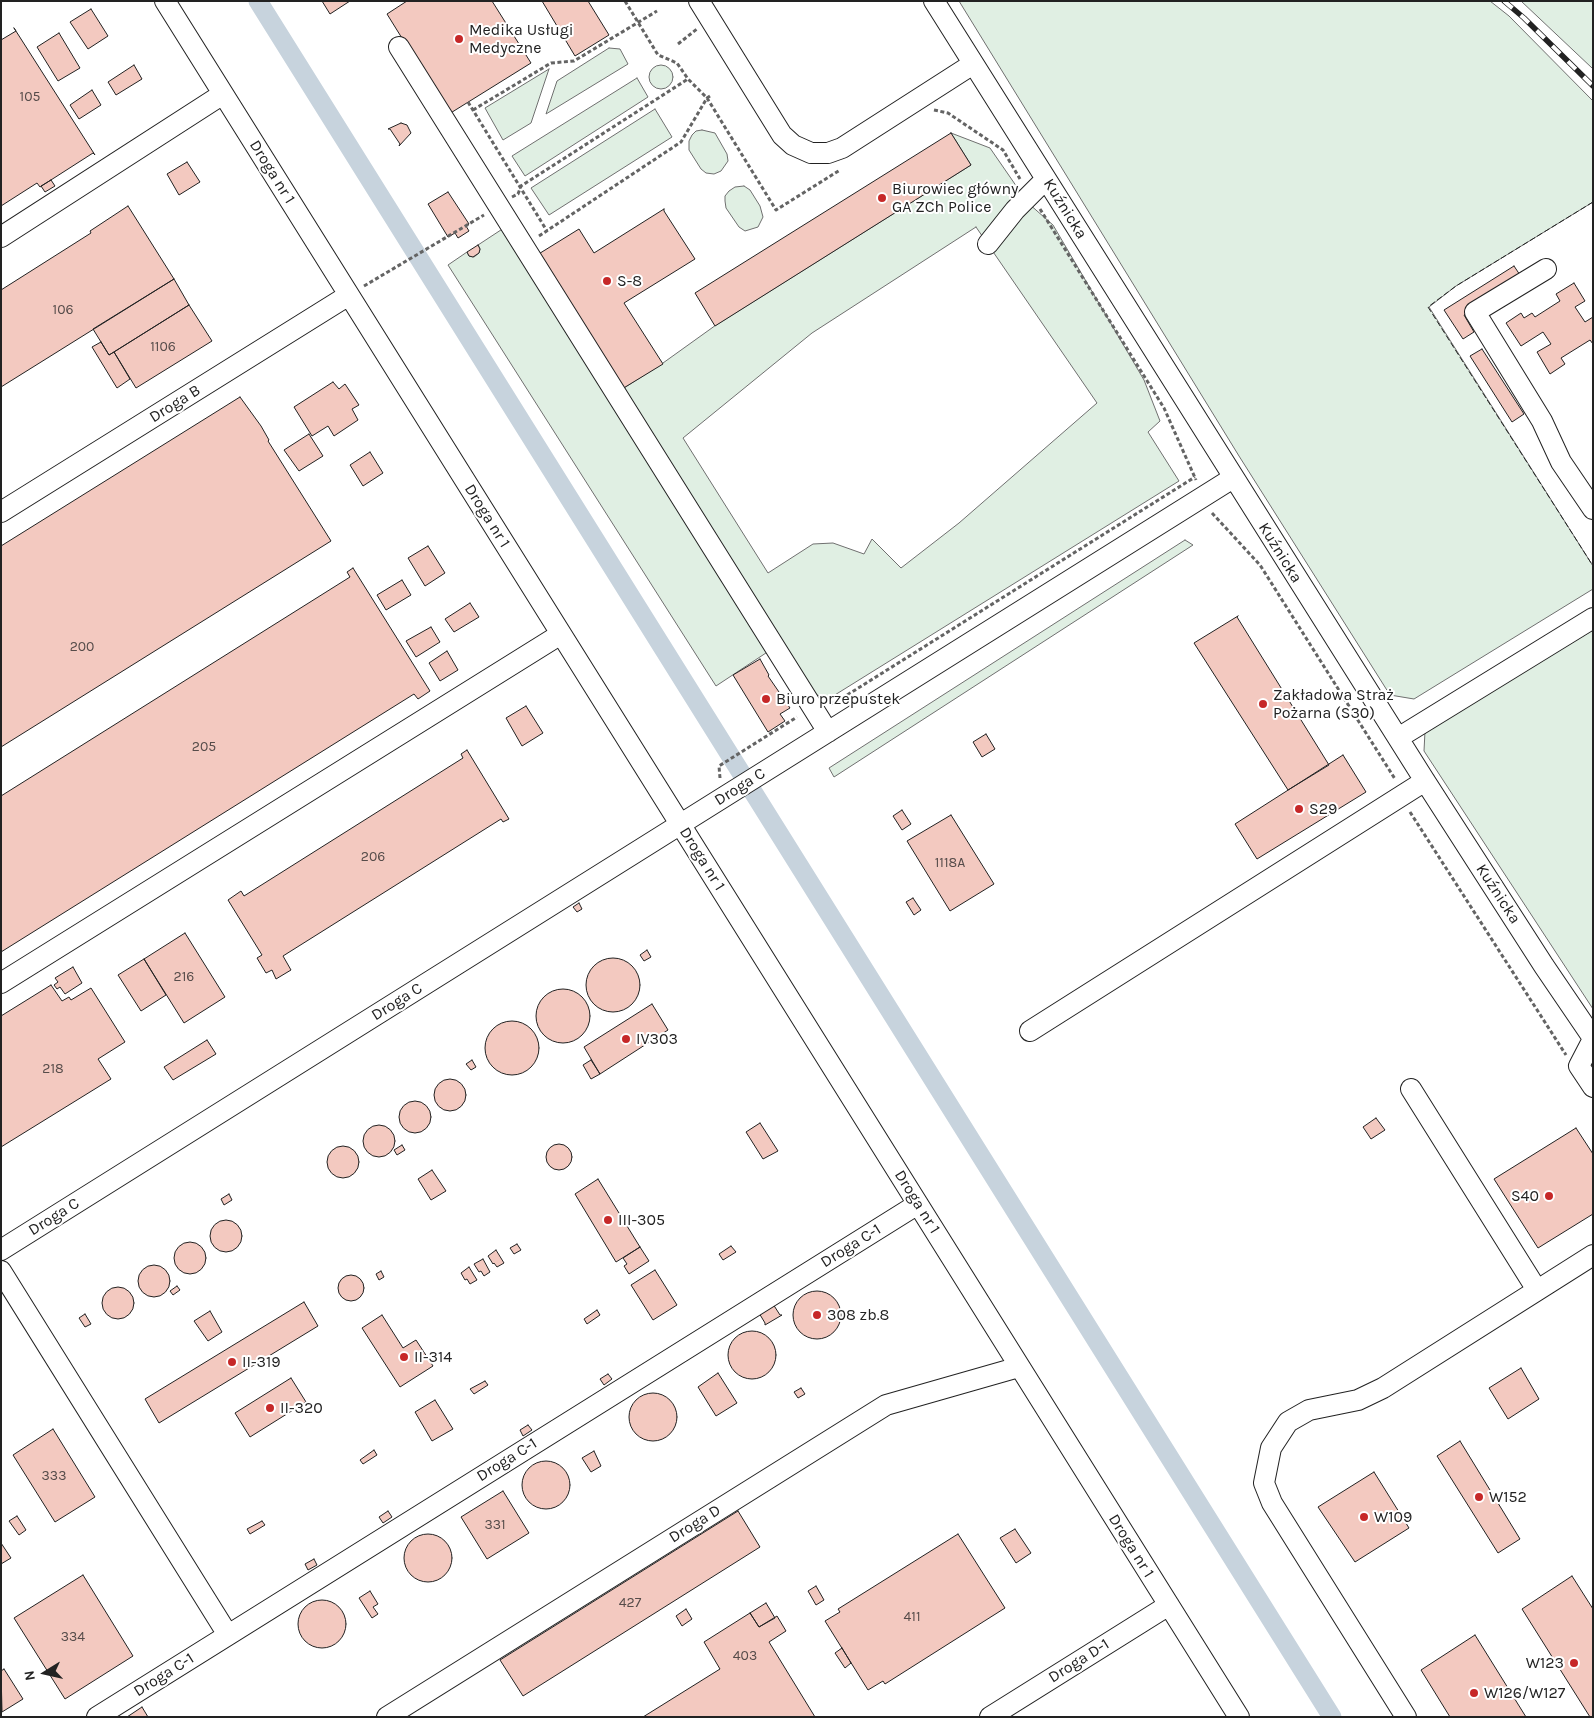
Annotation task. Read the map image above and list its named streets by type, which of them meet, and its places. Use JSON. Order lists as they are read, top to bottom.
{
  "streets": {
    "street": [
      "Droga nr 1",
      "Kuźnicka",
      "Droga B",
      "Droga C",
      "Droga C-1",
      "Droga D",
      "Droga D-1"
    ]
  },
  "crossings": [
    ["Droga nr 1", "Droga B"],
    ["Droga nr 1", "Droga C"],
    ["Droga nr 1", "Droga C-1"],
    ["Droga nr 1", "Droga D"],
    ["Droga nr 1", "Droga D-1"],
    ["Kuźnicka", "Droga C"]
  ],
  "places": [
    "Medika Usługi Medyczne",
    "Biurowiec główny GA ZCh Police",
    "S-8",
    "Biuro przepustek",
    "Zakładowa Straż Pożarna (S30)",
    "S29",
    "IV303",
    "S40",
    "III-305",
    "308 zb.8",
    "II-314",
    "II-319",
    "II-320",
    "W152",
    "W109",
    "W123",
    "W126/W127"
  ],
  "house_numbers": [
    "105",
    "106",
    "1106",
    "200",
    "205",
    "206",
    "1118A",
    "216",
    "218",
    "333",
    "331",
    "427",
    "411",
    "334",
    "403"
  ],
  "north": "left"
}
